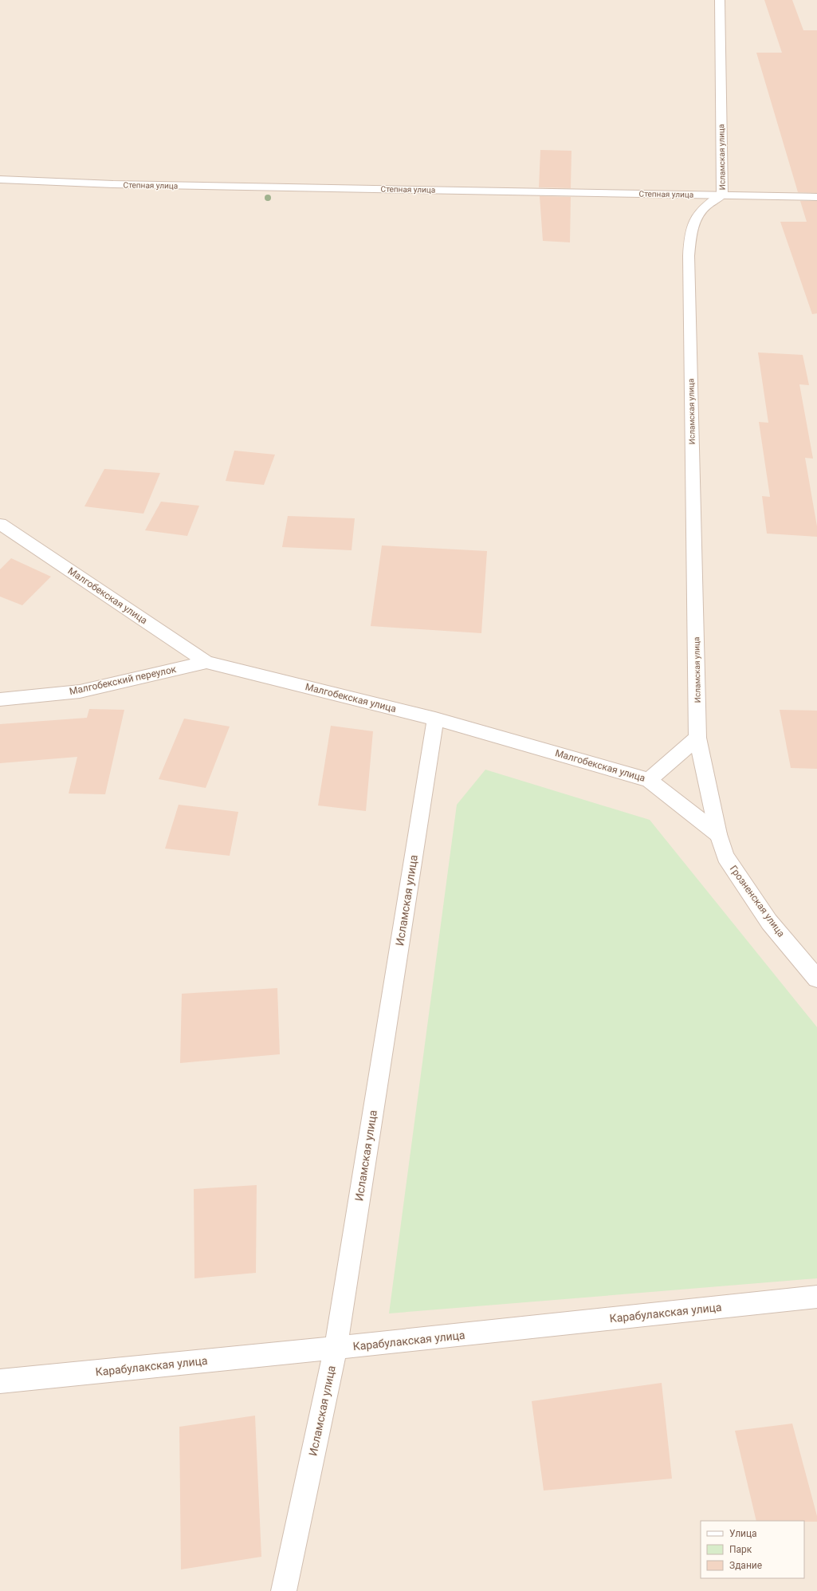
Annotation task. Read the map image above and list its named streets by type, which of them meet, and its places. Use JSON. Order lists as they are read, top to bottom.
{
  "streets": {
    "street": [
      "Исламская улица",
      "Степная улица",
      "Малгобекская улица",
      "Малгобекский переулок",
      "Грозненская улица",
      "Карабулакская улица"
    ]
  },
  "crossings": [
    ["Исламская улица", "Степная улица"],
    ["Исламская улица", "Малгобекская улица"],
    ["Исламская улица", "Грозненская улица"],
    ["Исламская улица", "Карабулакская улица"],
    ["Малгобекская улица", "Малгобекский переулок"],
    ["Малгобекская улица", "Грозненская улица"]
  ],
  "legend": ["Улица", "Парк", "Здание"]
}
